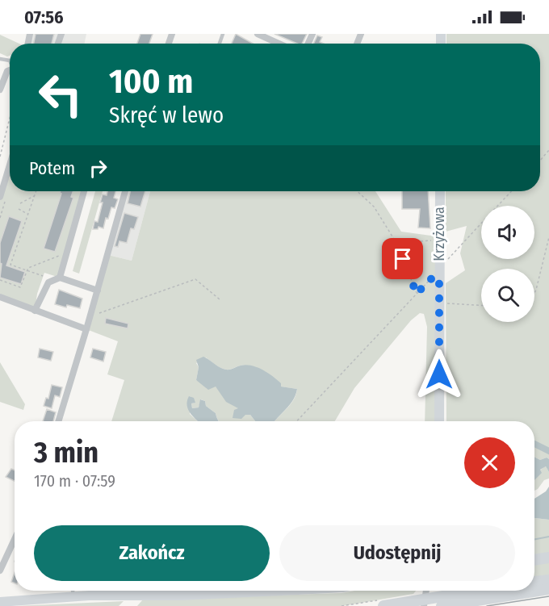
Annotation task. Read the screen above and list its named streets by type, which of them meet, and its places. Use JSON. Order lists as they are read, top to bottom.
{
  "streets": {
    "street": ["Krzyżowa"]
  },
  "page": {
    "status": "07:56",
    "turn": ["100 m", "Skręć w lewo"],
    "then": "Potem",
    "heading": ["3 min", "170 m · 07:59"],
    "buttons": ["Zakończ", "Udostępnij"]
  }
}
